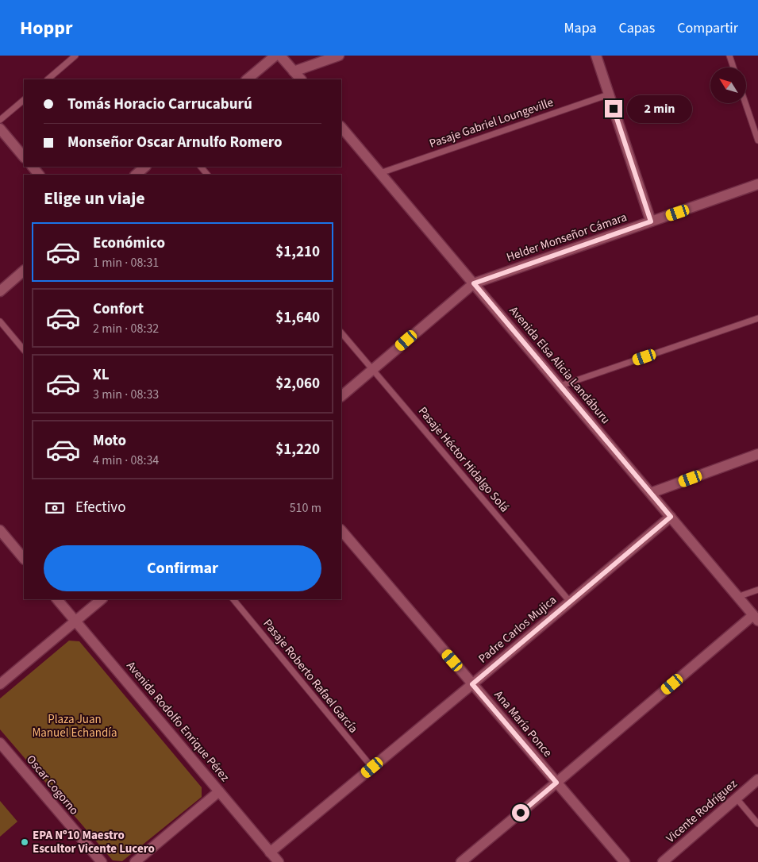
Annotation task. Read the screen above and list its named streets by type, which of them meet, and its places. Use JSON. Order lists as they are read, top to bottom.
{
  "streets": {
    "street": [
      "Helder Monseñor Cámara",
      "Avenida Elsa Alicia Landáburu",
      "Padre Carlos Mujica",
      "Avenida Rodolfo Enrique Pérez",
      "Ana María Ponce",
      "Oscar Cogorno",
      "Vicente Rodríguez"
    ],
    "lane": ["Pasaje Gabriel Loungeville", "Pasaje Héctor Hidalgo Solá", "Pasaje Roberto Rafael García"]
  },
  "crossings": [
    ["Pasaje Gabriel Loungeville", "Avenida Elsa Alicia Landáburu"],
    ["Helder Monseñor Cámara", "Avenida Elsa Alicia Landáburu"],
    ["Avenida Elsa Alicia Landáburu", "Padre Carlos Mujica"],
    ["Pasaje Héctor Hidalgo Solá", "Padre Carlos Mujica"],
    ["Padre Carlos Mujica", "Pasaje Roberto Rafael García"],
    ["Padre Carlos Mujica", "Avenida Rodolfo Enrique Pérez"],
    ["Padre Carlos Mujica", "Ana María Ponce"]
  ],
  "parks": ["Plaza Juan Manuel Echandía"],
  "places": ["EPA Nº10 Maestro Escultor Vicente Lucero"],
  "north": "top left",
  "page": {
    "header": "Hoppr",
    "nav": ["Mapa", "Capas", "Compartir"],
    "banner": ["Tomás Horacio Carrucaburú", "Monseñor Oscar Arnulfo Romero"],
    "bubble": "2 min",
    "heading": "Elige un viaje",
    "list": [
      {
        "name": "Económico",
        "note": "1 min · 08:31",
        "value": "$1,210"
      },
      {
        "name": "Confort",
        "note": "2 min · 08:32",
        "value": "$1,640"
      },
      {
        "name": "XL",
        "note": "3 min · 08:33",
        "value": "$2,060"
      },
      {
        "name": "Moto",
        "note": "4 min · 08:34",
        "value": "$1,220"
      }
    ],
    "pay": ["Efectivo", "510 m"],
    "buttons": "Confirmar"
  }
}
